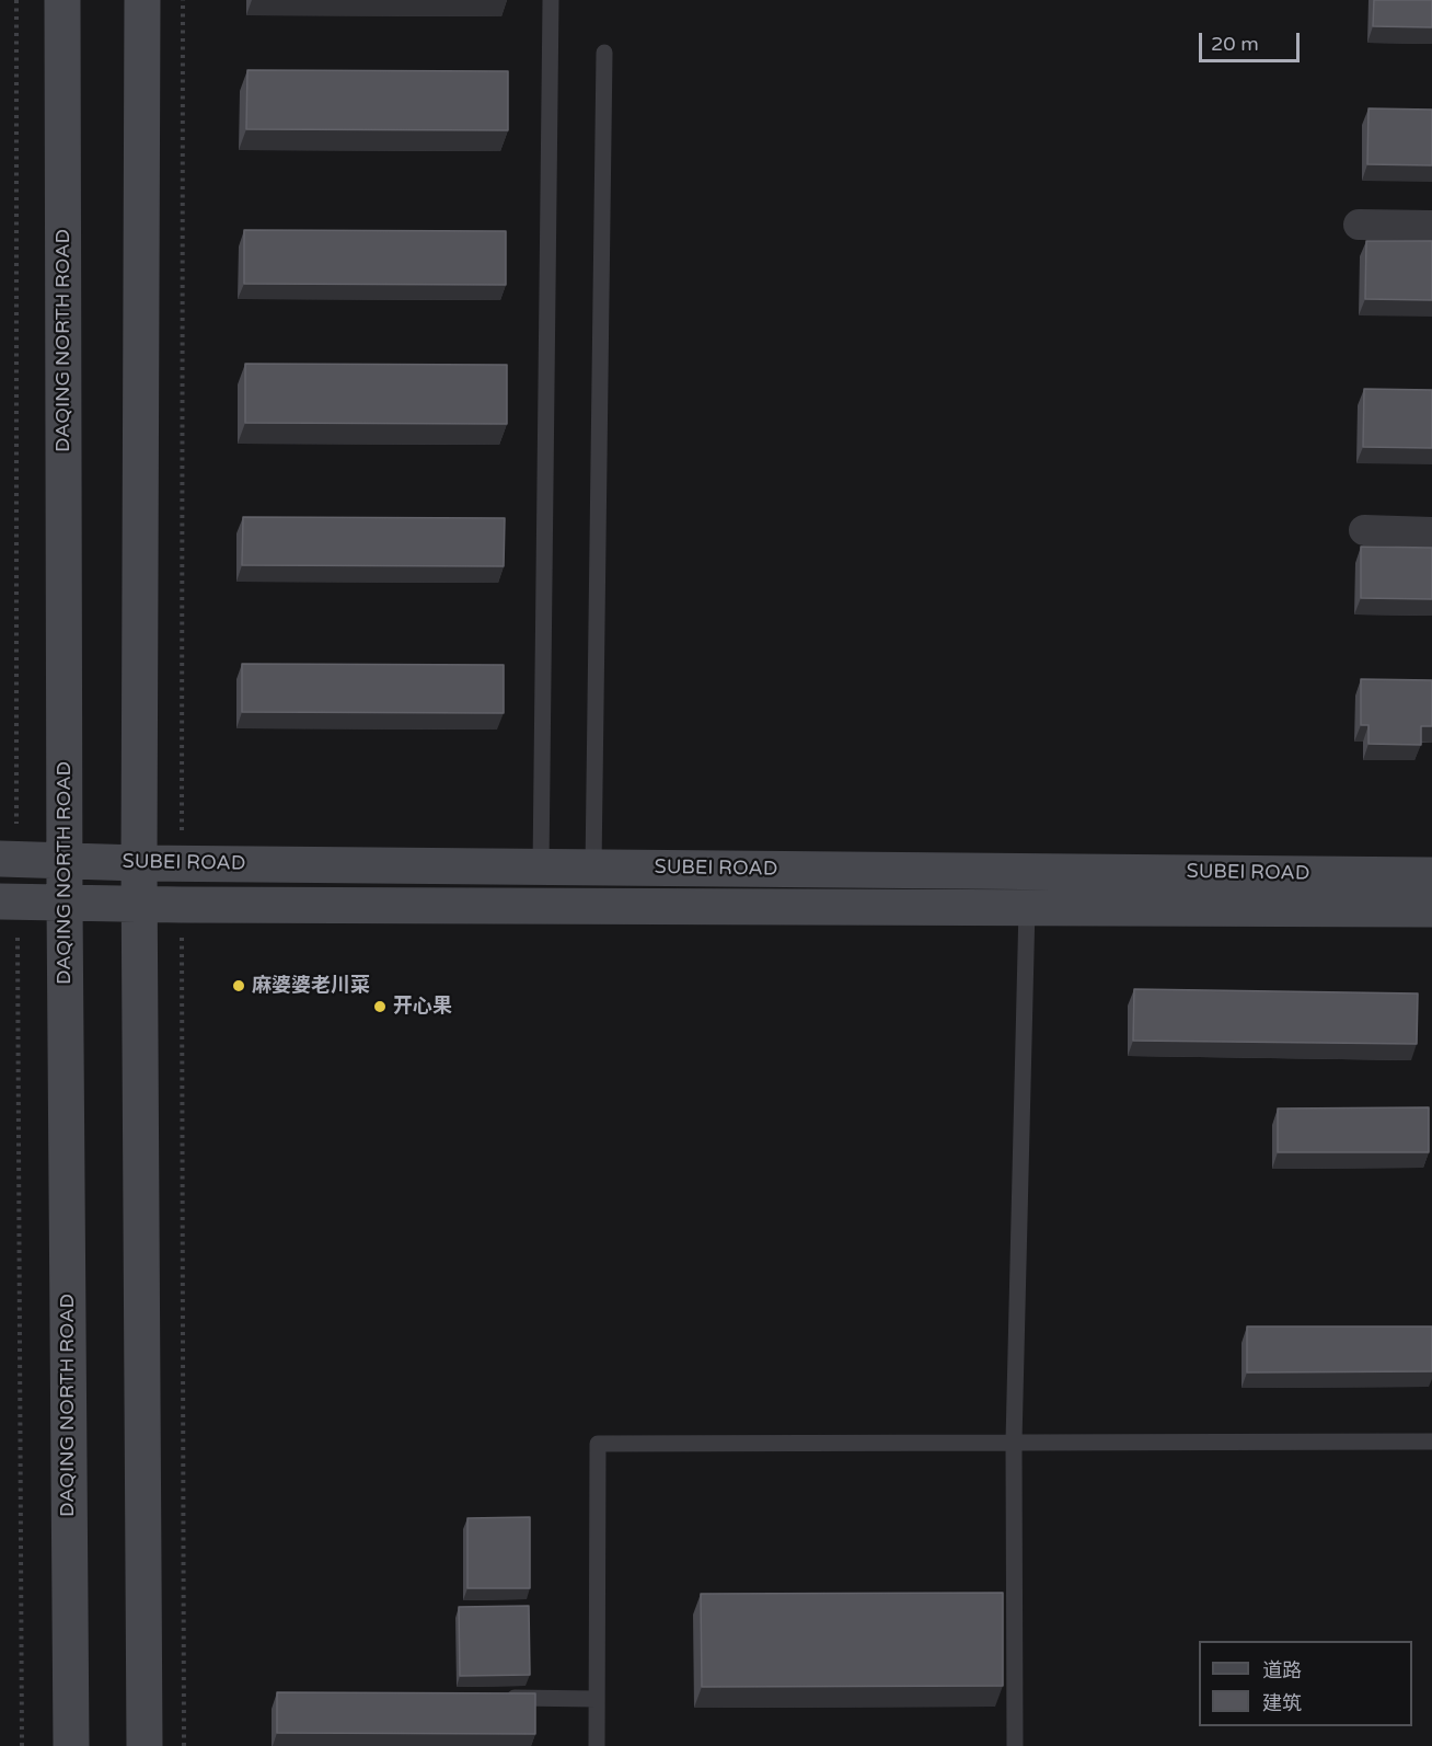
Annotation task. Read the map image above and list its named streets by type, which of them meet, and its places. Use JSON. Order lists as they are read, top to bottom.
{
  "streets": {
    "main road": ["DAQING NORTH ROAD", "SUBEI ROAD"]
  },
  "crossings": [
    ["DAQING NORTH ROAD", "SUBEI ROAD"]
  ],
  "places": ["麻婆婆老川菜", "开心果"],
  "legend": ["道路", "建筑"],
  "scale_bar": "20 m"
}
